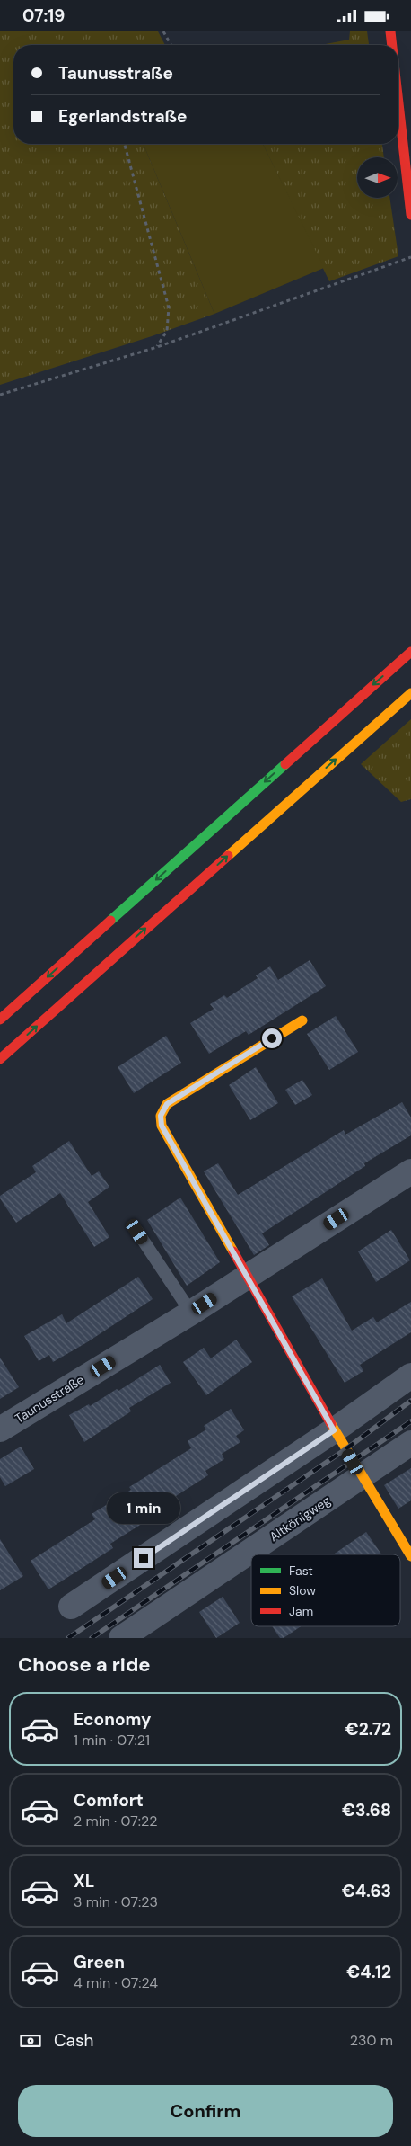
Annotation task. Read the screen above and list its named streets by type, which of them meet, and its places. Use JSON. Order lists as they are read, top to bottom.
{
  "streets": {
    "street": ["Taunusstraße", "Altkönigweg"]
  },
  "legend": ["Fast", "Slow", "Jam"],
  "north": "right",
  "page": {
    "status": "07:19",
    "banner": ["Taunusstraße", "Egerlandstraße"],
    "bubble": "1 min",
    "heading": "Choose a ride",
    "list": [
      {
        "name": "Economy",
        "note": "1 min · 07:21",
        "value": "€2.72"
      },
      {
        "name": "Comfort",
        "note": "2 min · 07:22",
        "value": "€3.68"
      },
      {
        "name": "XL",
        "note": "3 min · 07:23",
        "value": "€4.63"
      },
      {
        "name": "Green",
        "note": "4 min · 07:24",
        "value": "€4.12"
      }
    ],
    "pay": ["Cash", "230 m"],
    "buttons": "Confirm"
  }
}
